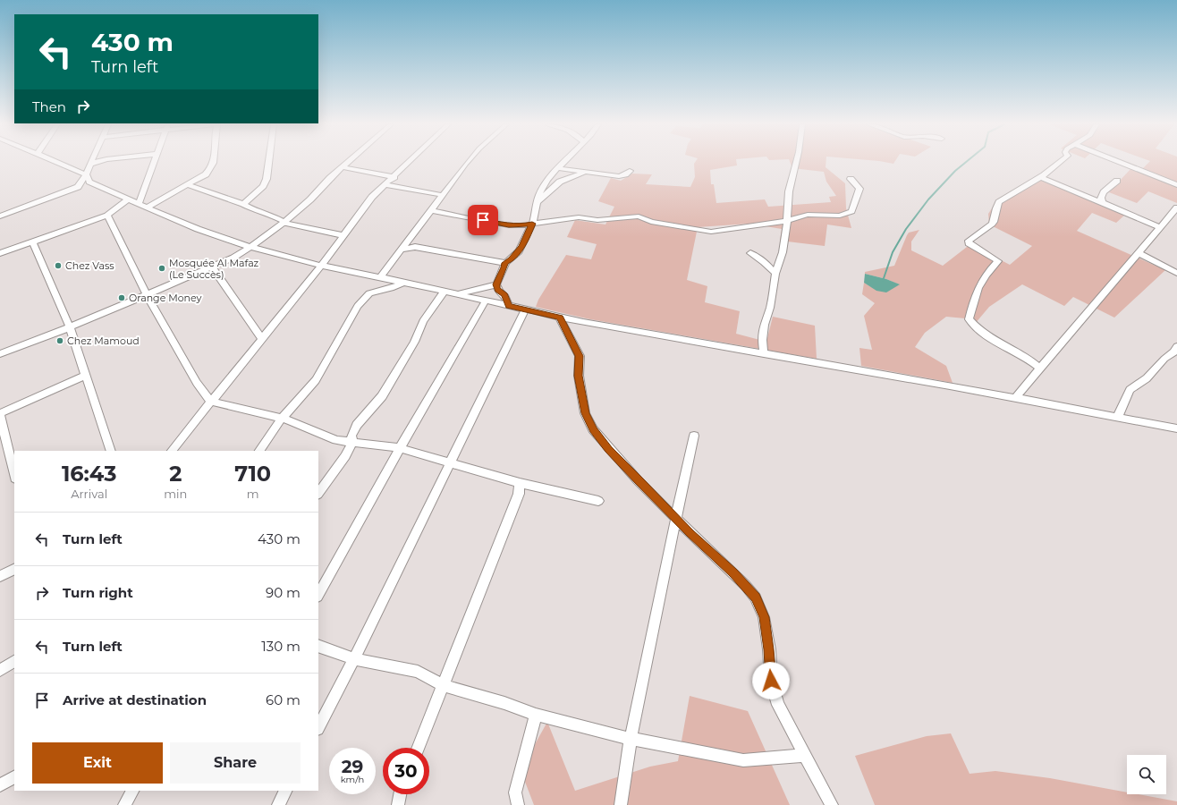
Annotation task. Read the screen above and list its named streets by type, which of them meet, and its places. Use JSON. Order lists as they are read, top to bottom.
{
  "places": [
    "Chez Vass",
    "Mosquée Al Mafaz (Le Succès)",
    "Orange Money",
    "Chez Mamoud"
  ],
  "page": {
    "turn": ["430 m", "Turn left"],
    "then": "Then",
    "eta": [
      "16:43",
      "Arrival",
      "2",
      "min",
      "710",
      "m"
    ],
    "list": [
      {
        "name": "Turn left",
        "value": "430 m"
      },
      {
        "name": "Turn right",
        "value": "90 m"
      },
      {
        "name": "Turn left",
        "value": "130 m"
      },
      {
        "name": "Arrive at destination",
        "value": "60 m"
      }
    ],
    "buttons": ["Exit", "Share"],
    "speed": "29 km/h",
    "limit": "30"
  }
}
